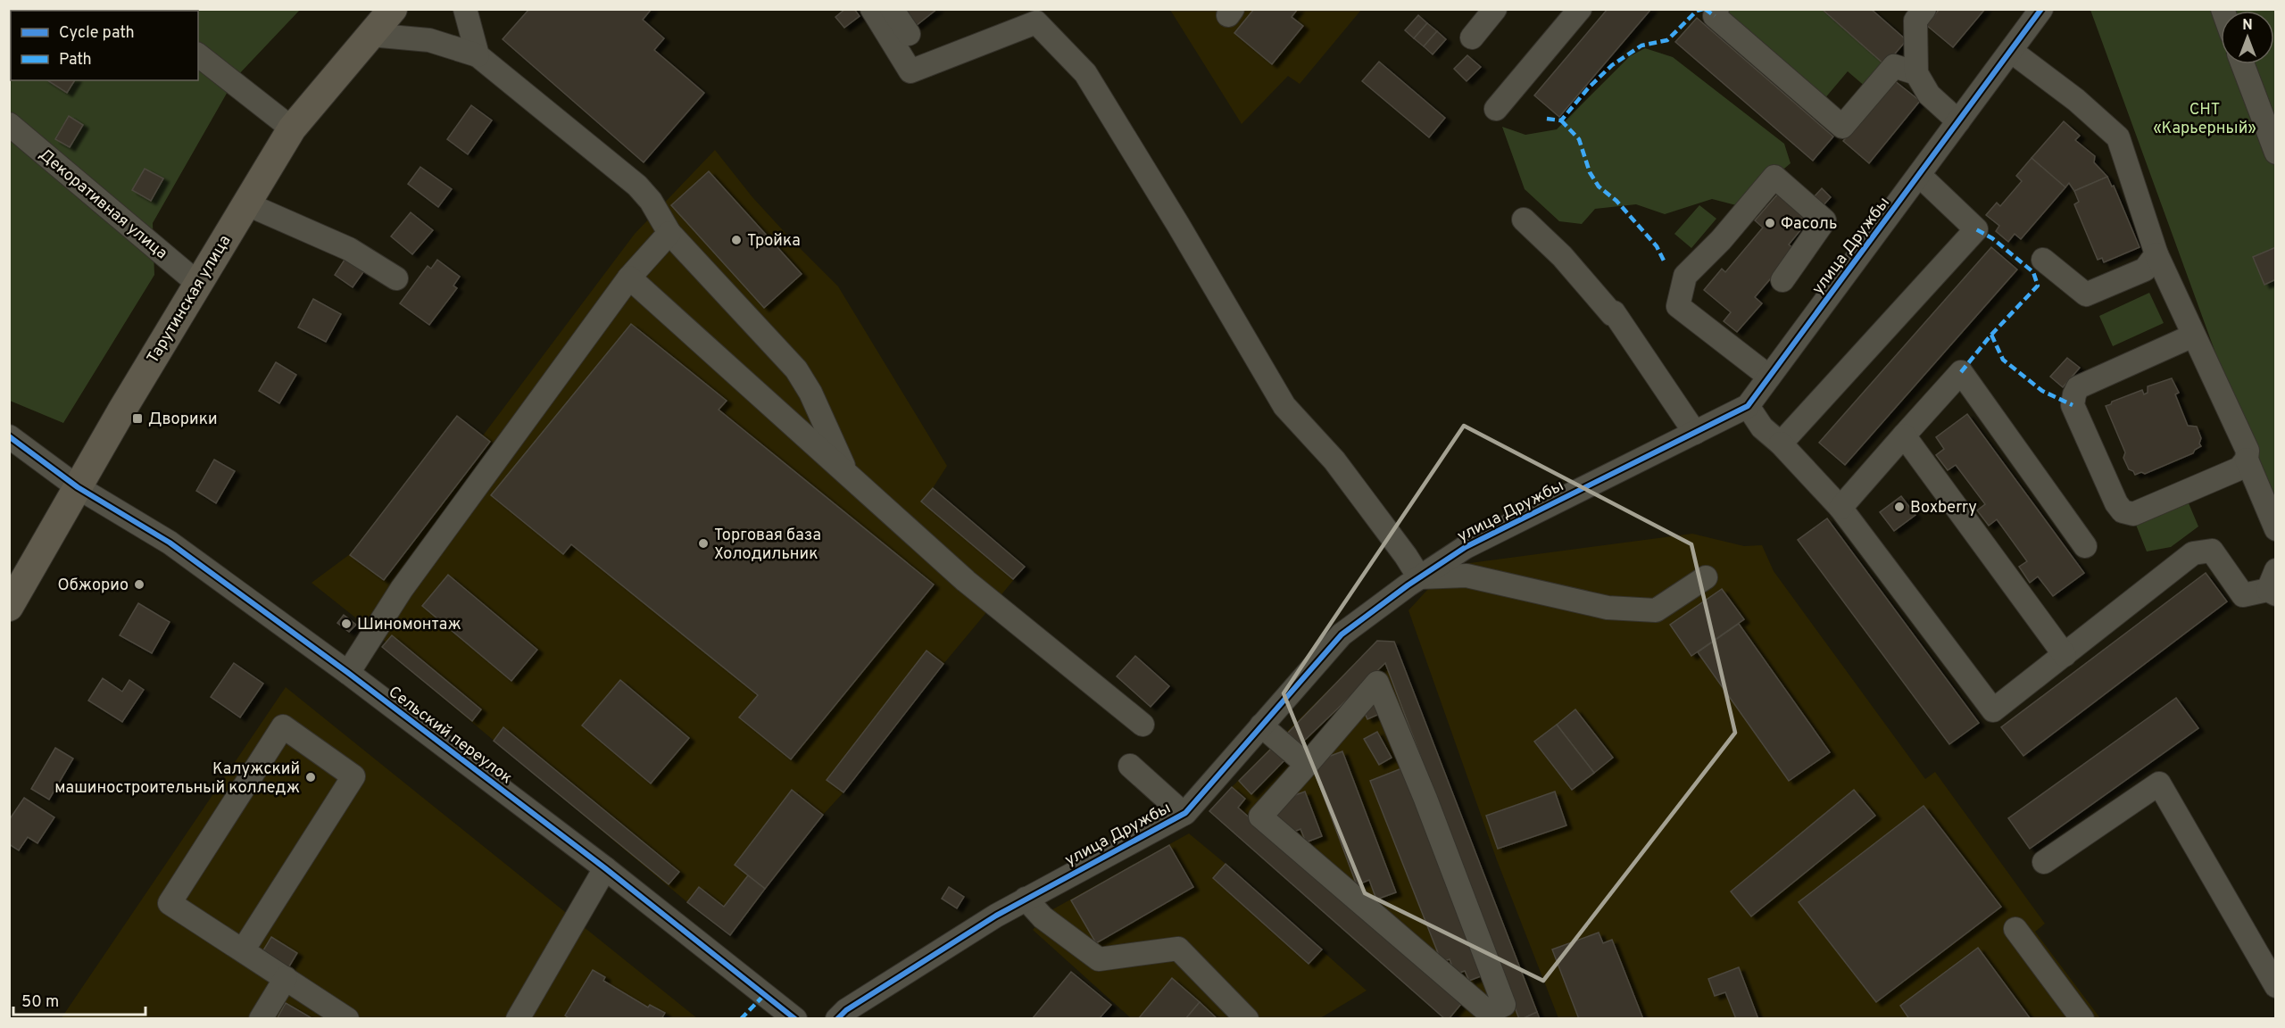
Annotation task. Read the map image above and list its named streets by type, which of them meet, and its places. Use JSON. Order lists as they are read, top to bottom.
{
  "streets": {
    "main road": ["Тарутинская улица"],
    "street": ["Декоративная улица", "улица Дружбы", "Сельский переулок"]
  },
  "crossings": [
    ["Декоративная улица", "Тарутинская улица"],
    ["Тарутинская улица", "Сельский переулок"]
  ],
  "parks": ["СНТ «Карьерный»"],
  "places": {
    "other": [
      "Фасоль",
      "Тройка",
      "Boxberry",
      "Торговая база Холодильник",
      "Обжорио",
      "Шиномонтаж",
      "Калужский машиностроительный колледж"
    ],
    "transit": ["Дворики"]
  },
  "legend": ["Cycle path", "Path"],
  "scale_bar": "50 m",
  "north": "top"
}
